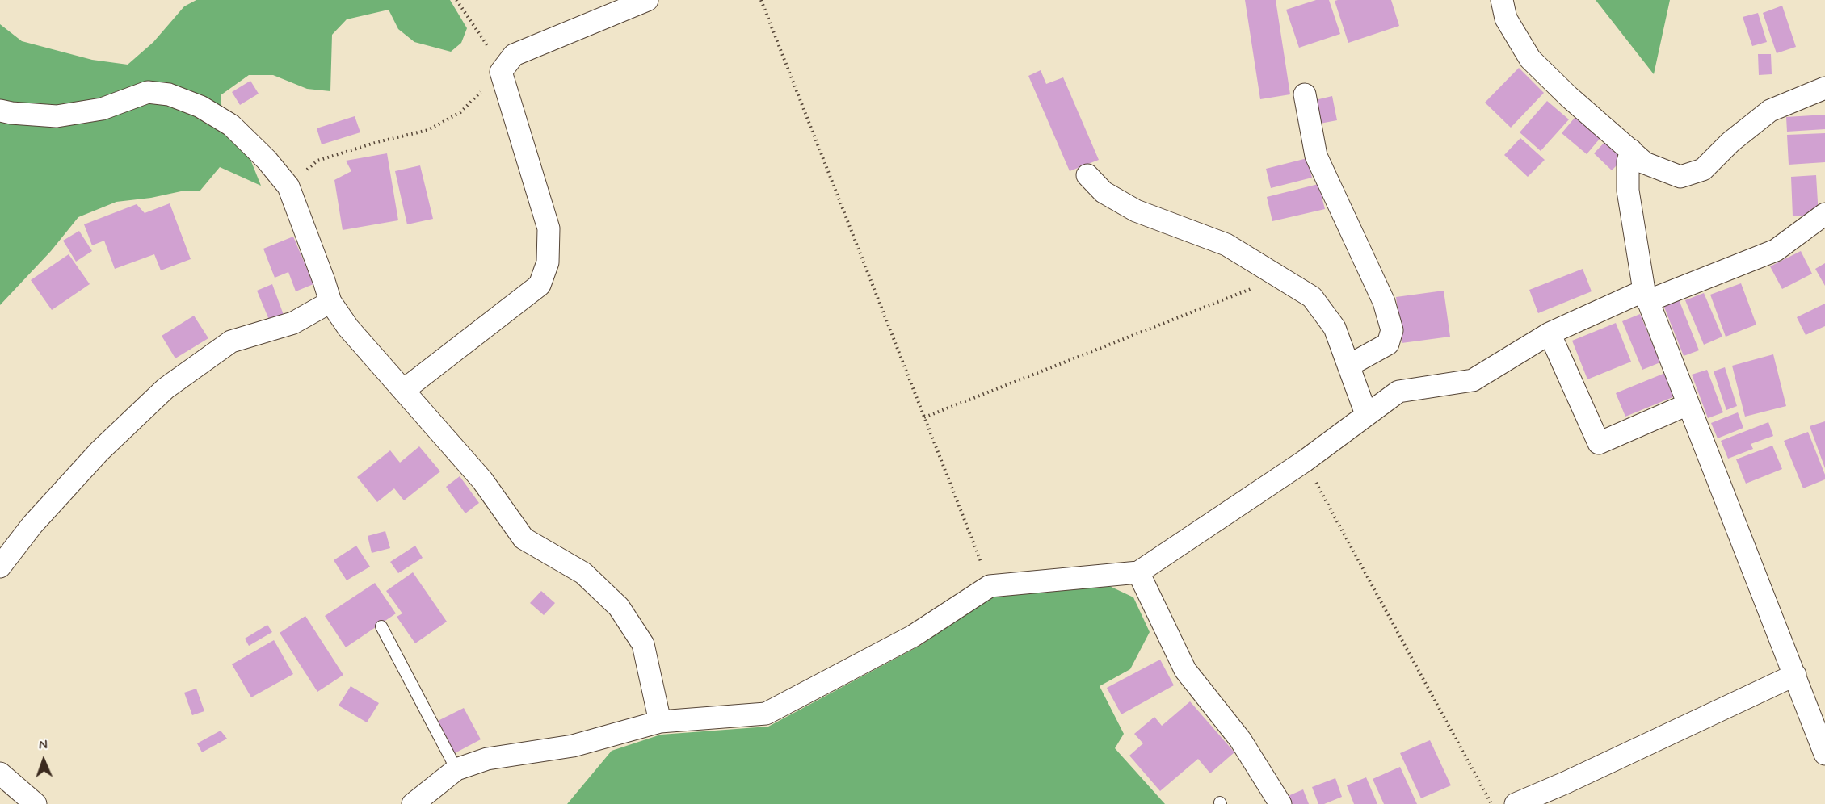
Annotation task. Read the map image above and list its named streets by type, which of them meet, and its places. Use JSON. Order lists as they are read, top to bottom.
{
  "north": "top"
}
